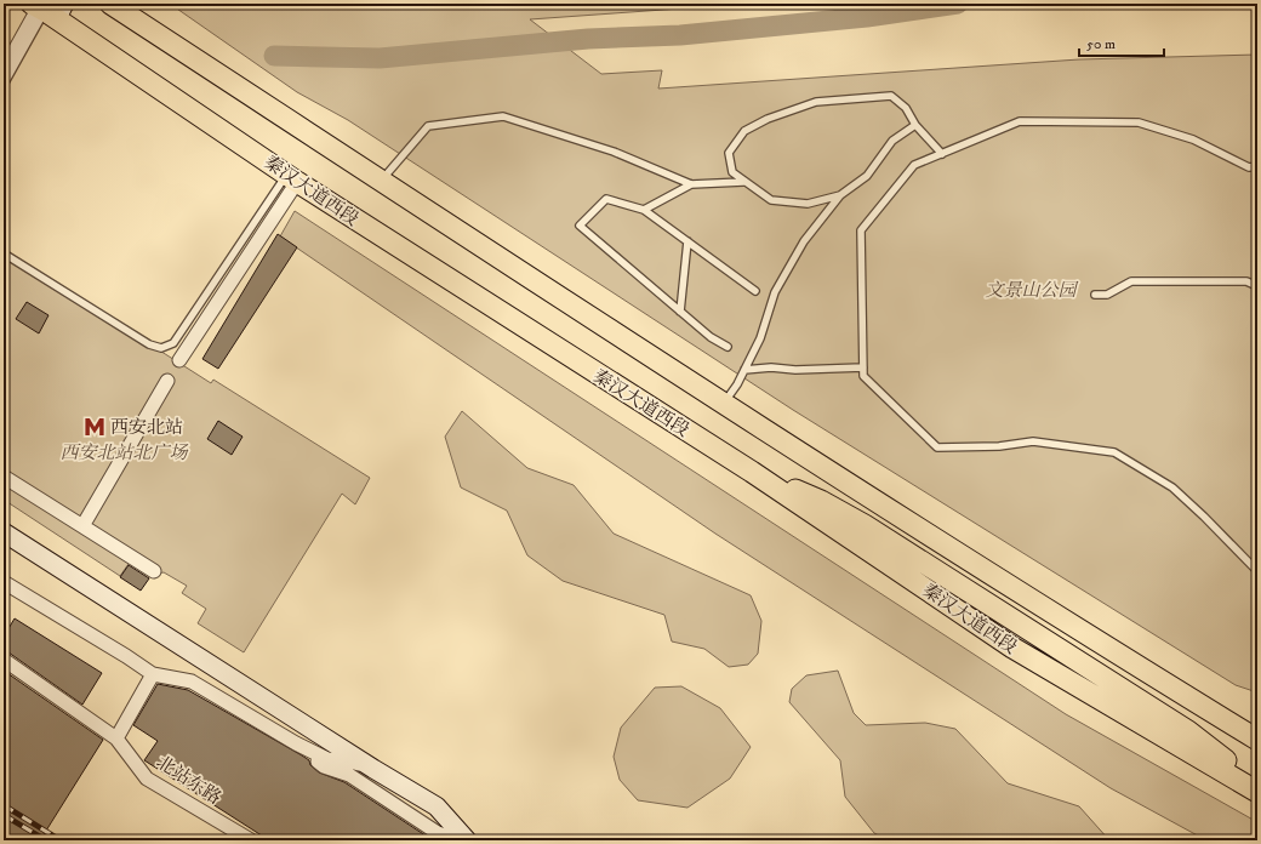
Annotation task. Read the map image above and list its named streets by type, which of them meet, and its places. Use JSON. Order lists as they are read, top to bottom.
{
  "streets": {
    "main road": ["秦汉大道西段"],
    "street": ["北站东路"]
  },
  "parks": ["文景山公园", "西安北站北广场"],
  "places": {
    "metro station": ["西安北站"]
  },
  "scale_bar": "50 m"
}
